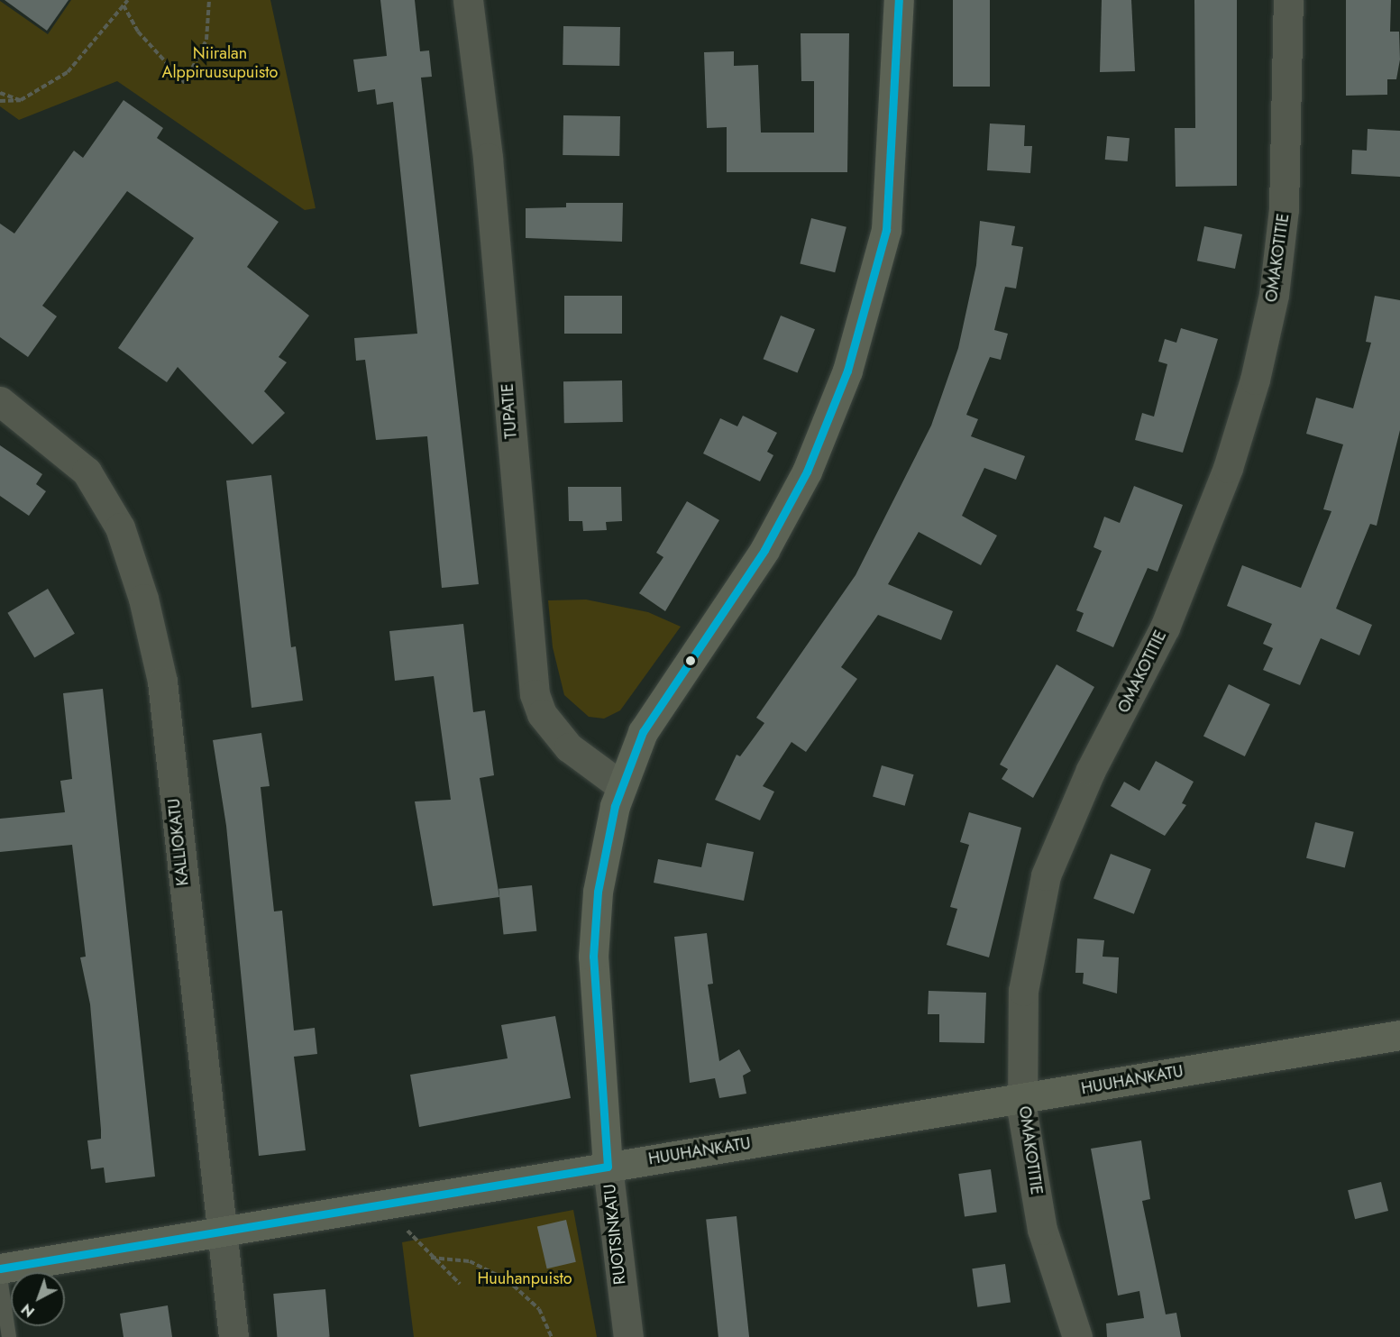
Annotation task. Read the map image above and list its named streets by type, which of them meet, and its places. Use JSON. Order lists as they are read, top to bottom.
{
  "streets": {
    "street": [
      "OMAKOTITIE",
      "TUPATIE",
      "KALLIOKATU",
      "HUUHANKATU",
      "RUOTSINKATU"
    ]
  },
  "crossings": [
    ["OMAKOTITIE", "HUUHANKATU"],
    ["TUPATIE", "RUOTSINKATU"],
    ["KALLIOKATU", "HUUHANKATU"],
    ["HUUHANKATU", "RUOTSINKATU"]
  ],
  "parks": ["Niiralan Alppiruusupuisto", "Huuhanpuisto"],
  "north": "bottom left"
}
